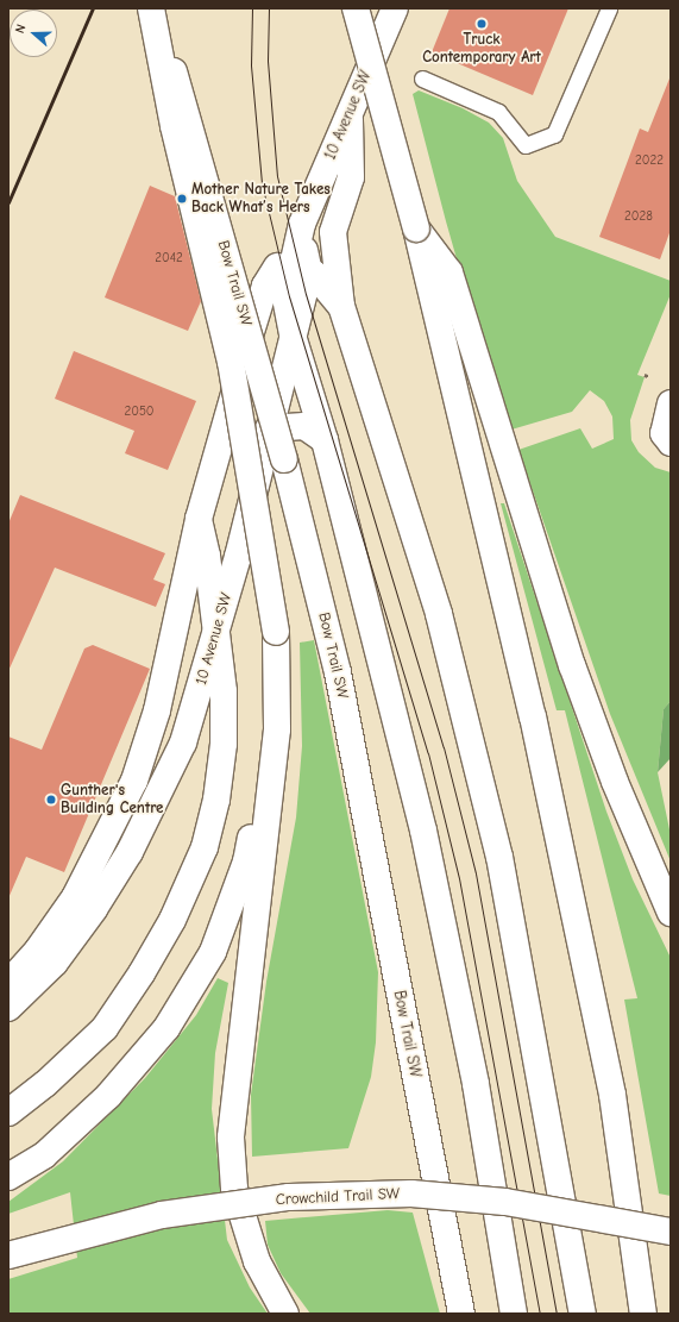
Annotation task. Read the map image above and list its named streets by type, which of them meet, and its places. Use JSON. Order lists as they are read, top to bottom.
{
  "streets": {
    "main road": ["10 Avenue SW", "Bow Trail SW", "Crowchild Trail SW"]
  },
  "places": ["Truck Contemporary Art", "Mother Nature Takes Back What’s Hers", "Gunther's Building Centre"],
  "house_numbers": [
    "2022",
    "2028",
    "2042",
    "2050"
  ],
  "north": "left"
}
